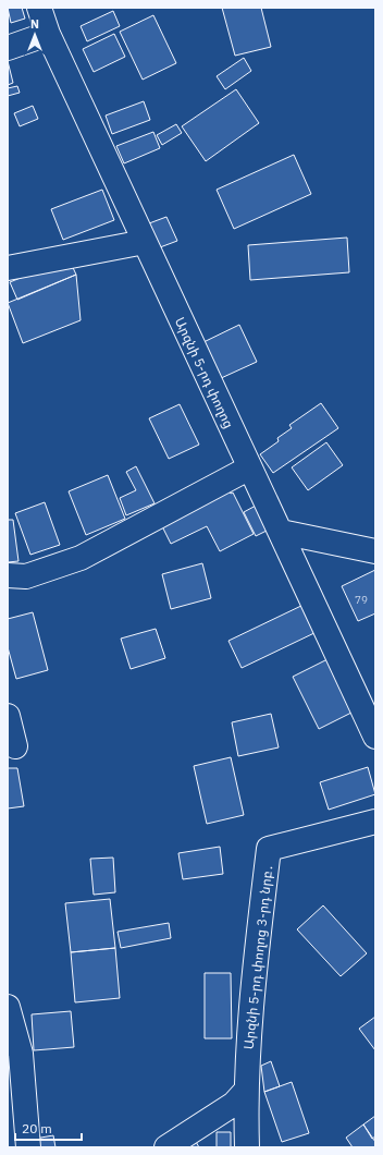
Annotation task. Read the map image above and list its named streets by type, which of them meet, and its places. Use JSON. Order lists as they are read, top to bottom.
{
  "streets": {
    "street": ["Արզնի 5-րդ փողոց", "Արզնի 5-րդ փողոց 3-րդ նրբ․"]
  },
  "house_numbers": ["79"],
  "scale_bar": "20 m",
  "north": "top"
}
